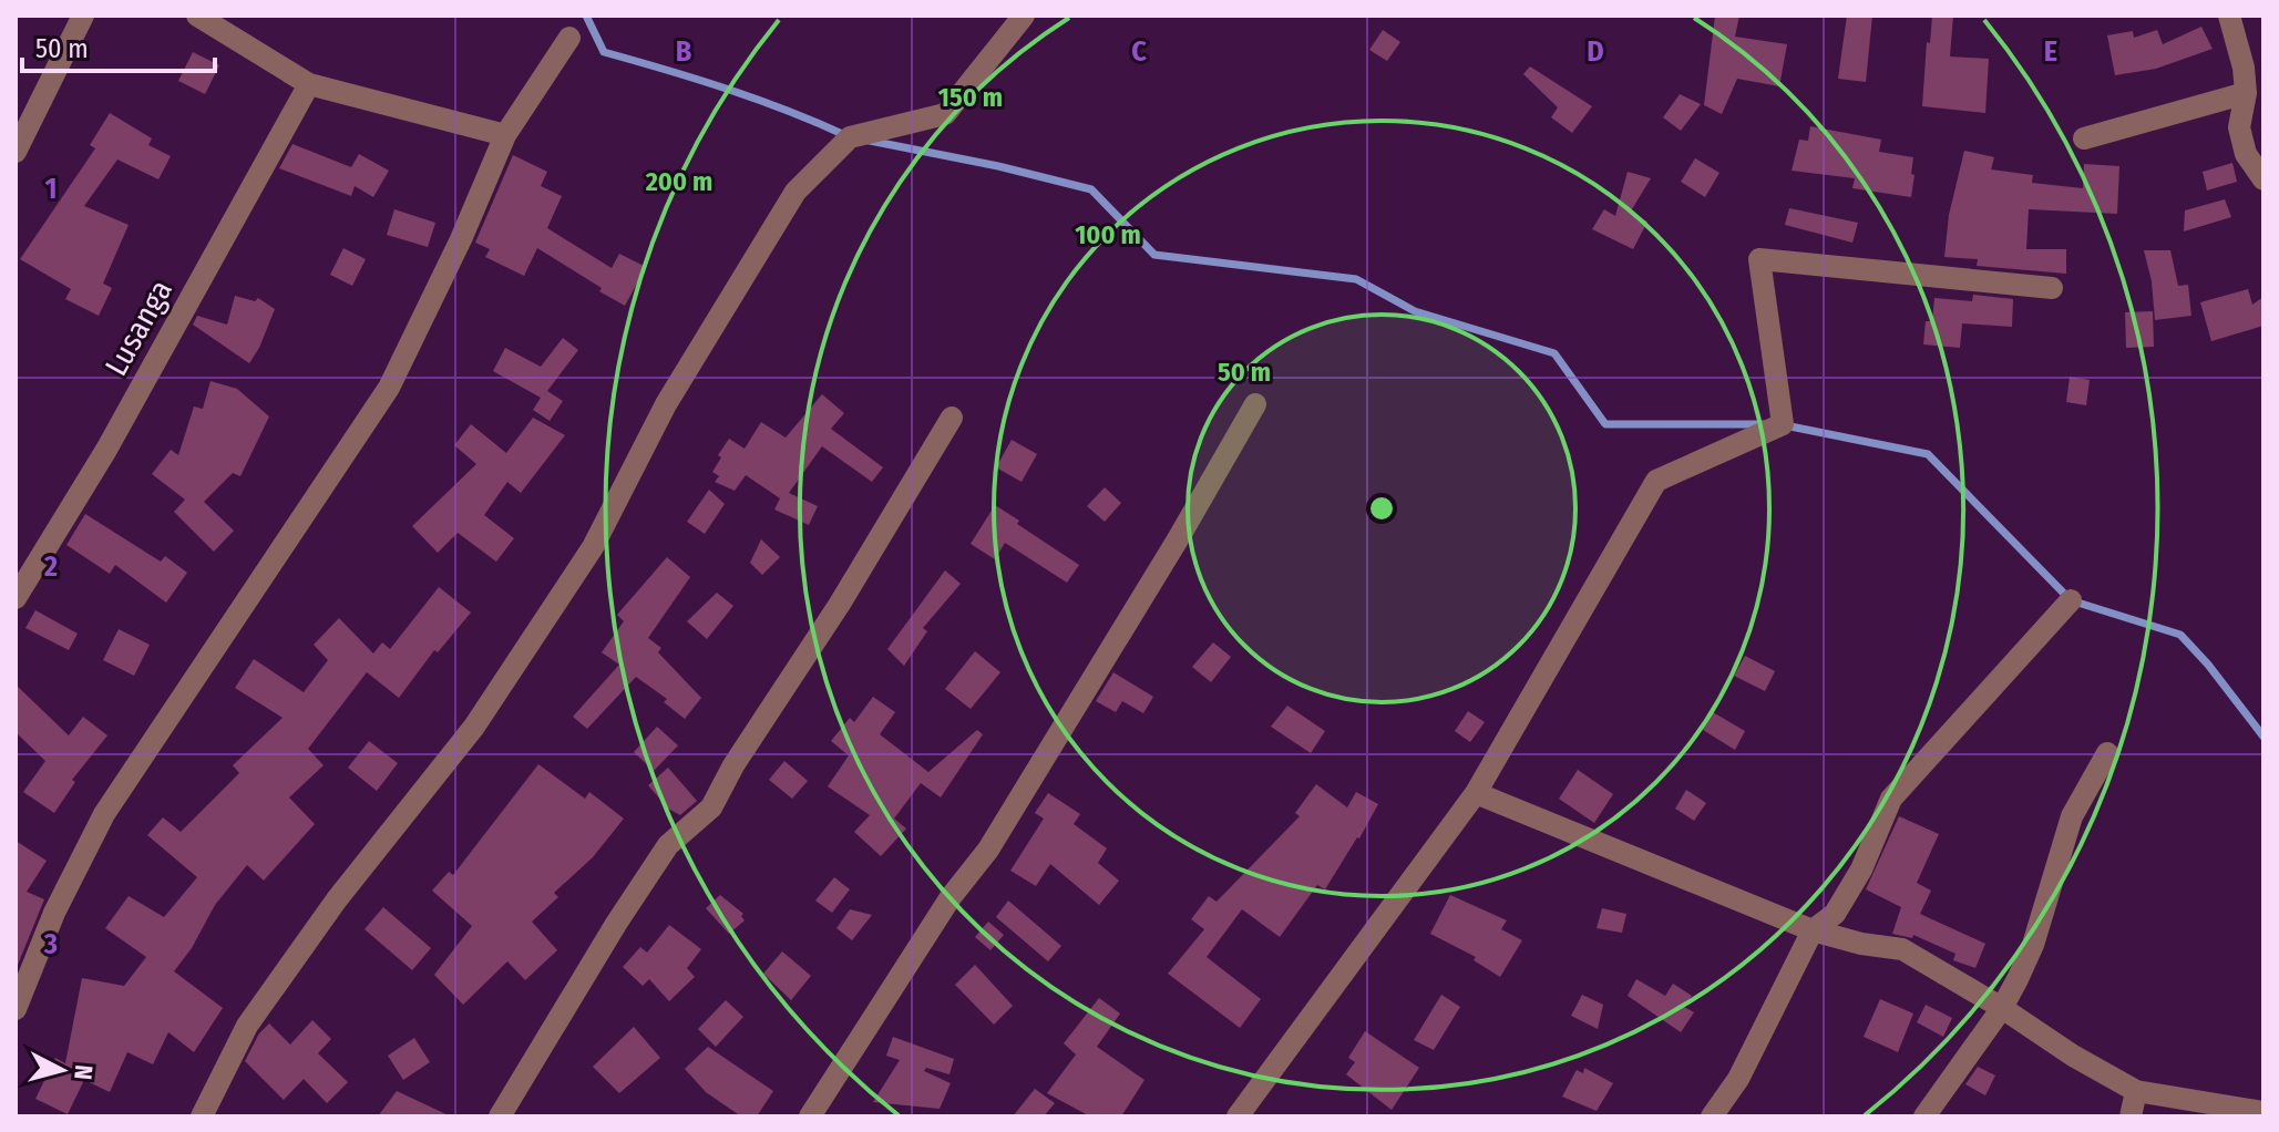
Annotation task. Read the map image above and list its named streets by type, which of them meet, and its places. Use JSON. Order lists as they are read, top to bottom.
{
  "streets": {
    "street": ["Lusanga"]
  },
  "scale_bar": "50 m",
  "north": "right",
  "grid": {
    "columns": [
      "B",
      "C",
      "D",
      "E"
    ],
    "rows": ["1", "2", "3"]
  },
  "rings": [
    "150 m",
    "200 m",
    "100 m",
    "50 m"
  ]
}
